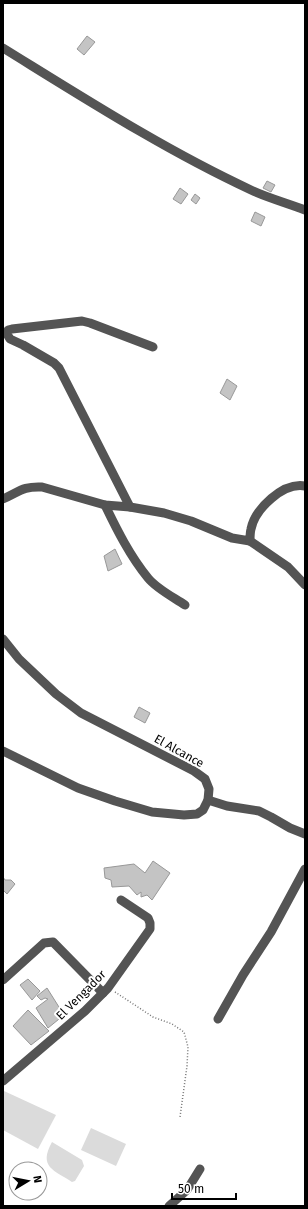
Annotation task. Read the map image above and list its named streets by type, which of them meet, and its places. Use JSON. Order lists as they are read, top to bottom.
{
  "streets": {
    "street": ["El Alcance", "El Vengador"]
  },
  "scale_bar": "50 m",
  "north": "right"
}
